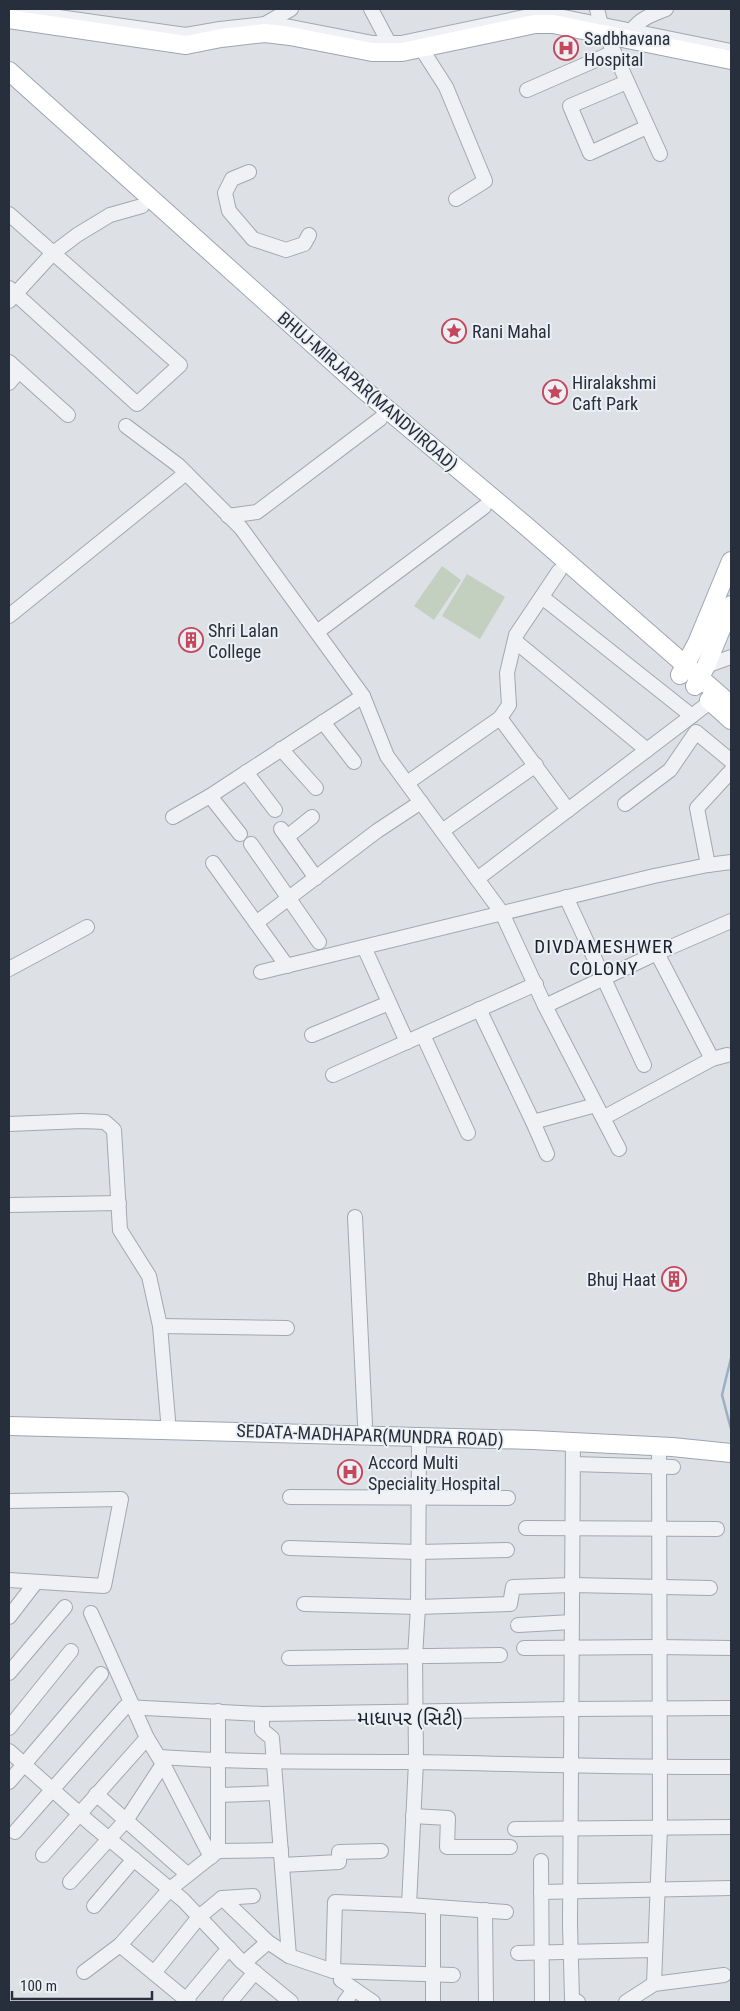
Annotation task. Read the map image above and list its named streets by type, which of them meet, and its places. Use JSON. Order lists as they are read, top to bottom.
{
  "streets": {
    "main road": ["BHUJ-MIRJAPAR(MANDVIROAD)", "SEDATA-MADHAPAR(MUNDRA ROAD)"]
  },
  "districts": ["DIVDAMESHWER COLONY", "માધાપર (સિટી)"],
  "places": {
    "hospital": ["Sadbhavana Hospital", "Accord Multi Speciality Hospital"],
    "place": ["Rani Mahal", "Hiralakshmi Caft Park"],
    "building": ["Shri Lalan College", "Bhuj Haat"]
  },
  "scale_bar": "100 m"
}
